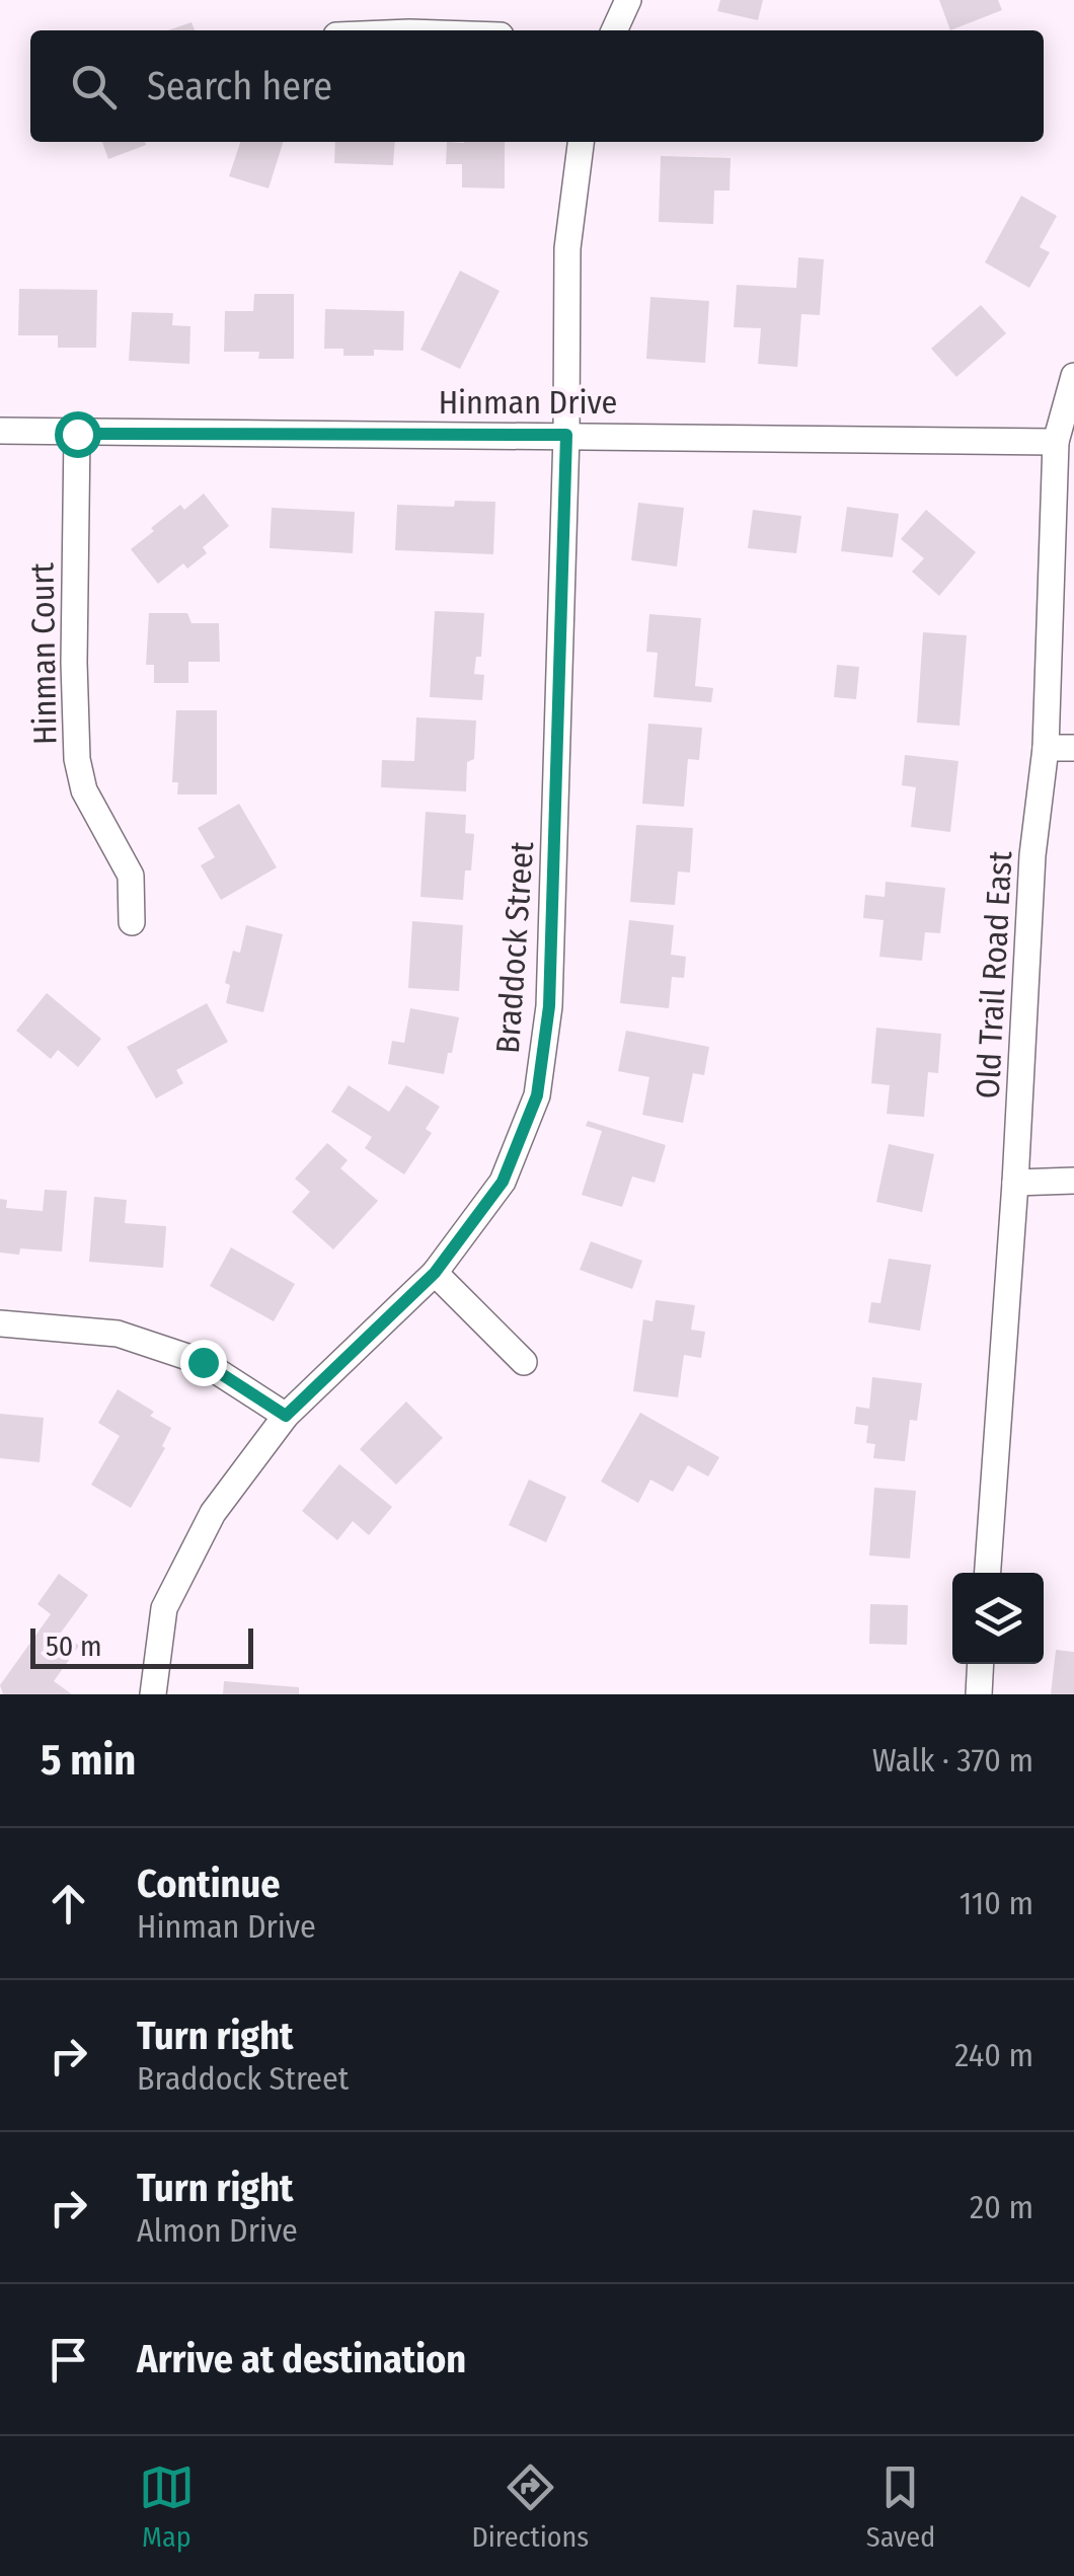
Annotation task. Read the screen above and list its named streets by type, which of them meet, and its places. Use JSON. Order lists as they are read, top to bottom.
{
  "streets": {
    "street": [
      "Hinman Drive",
      "Hinman Court",
      "Braddock Street",
      "Old Trail Road East"
    ]
  },
  "crossings": [
    ["Hinman Drive", "Hinman Court"],
    ["Hinman Drive", "Braddock Street"],
    ["Hinman Drive", "Old Trail Road East"]
  ],
  "scale_bar": "50 m",
  "page": {
    "search": "Search here",
    "scale": "50 m",
    "heading": ["5 min", "Walk · 370 m"],
    "list": [
      ["Continue", "Hinman Drive", "110 m"],
      ["Turn right", "Braddock Street", "240 m"],
      ["Turn right", "Almon Drive", "20 m"],
      "Arrive at destination"
    ],
    "nav": ["Map", "Directions", "Saved"]
  }
}
